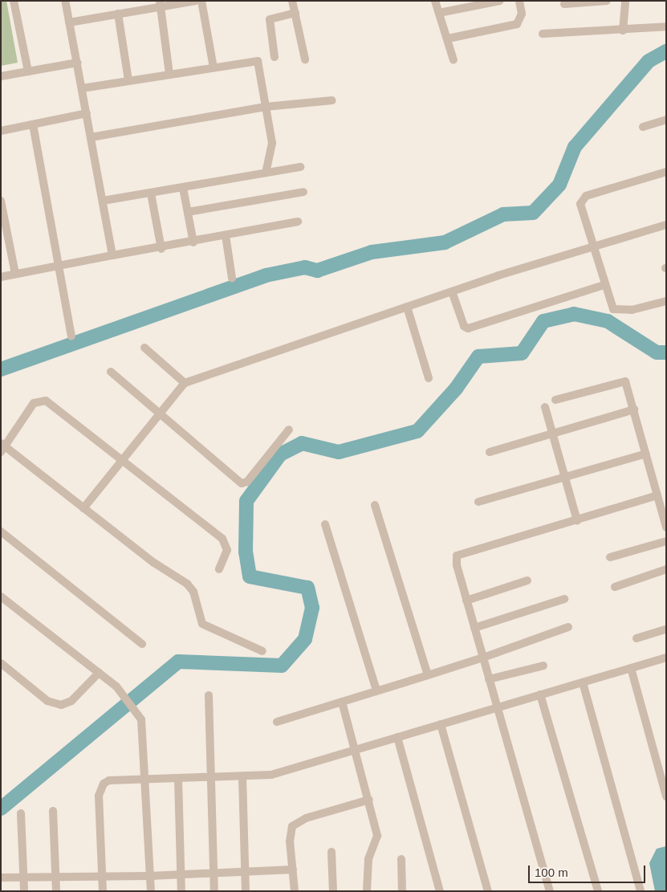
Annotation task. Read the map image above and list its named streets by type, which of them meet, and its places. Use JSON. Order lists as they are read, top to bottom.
{
  "scale_bar": "100 m"
}
